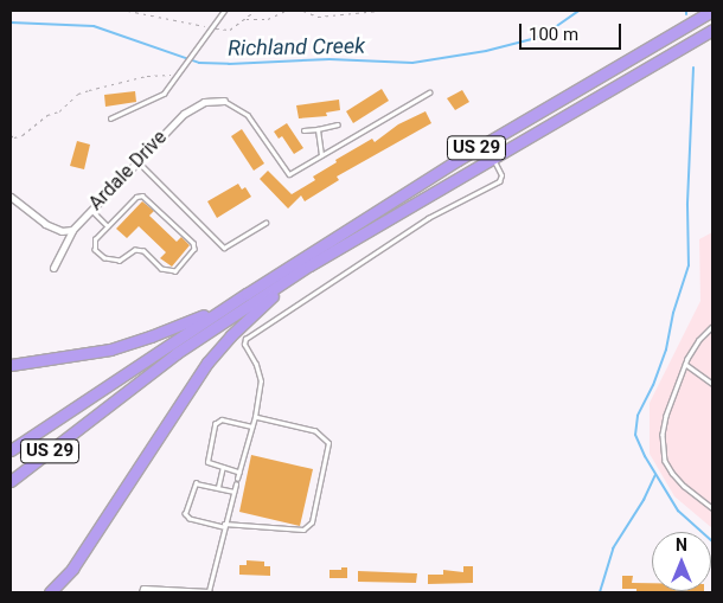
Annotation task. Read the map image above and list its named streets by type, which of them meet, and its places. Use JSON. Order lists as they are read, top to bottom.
{
  "streets": {
    "highway": ["US 29"],
    "street": ["Ardale Drive"]
  },
  "water": ["Richland Creek"],
  "scale_bar": "100 m",
  "north": "top"
}
